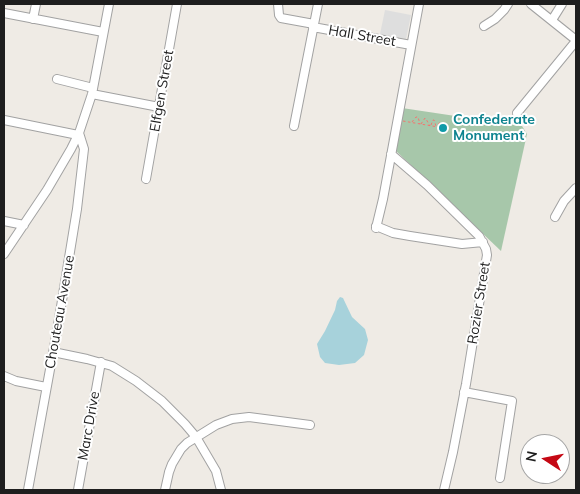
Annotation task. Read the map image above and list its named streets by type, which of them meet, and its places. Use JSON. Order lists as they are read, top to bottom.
{
  "streets": {
    "street": [
      "Hall Street",
      "Elfgen Street",
      "Rozier Street",
      "Chouteau Avenue",
      "Marc Drive"
    ]
  },
  "places": ["Confederate Monument"],
  "north": "left"
}
